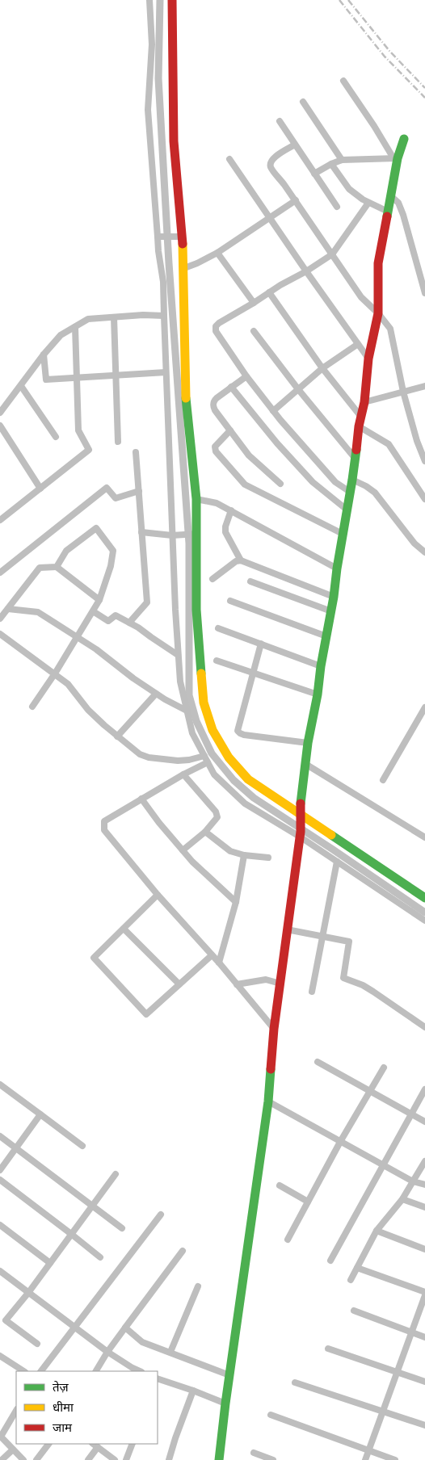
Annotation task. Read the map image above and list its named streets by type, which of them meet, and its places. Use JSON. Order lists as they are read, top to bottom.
{
  "legend": ["तेज़", "धीमा", "जाम"]
}
